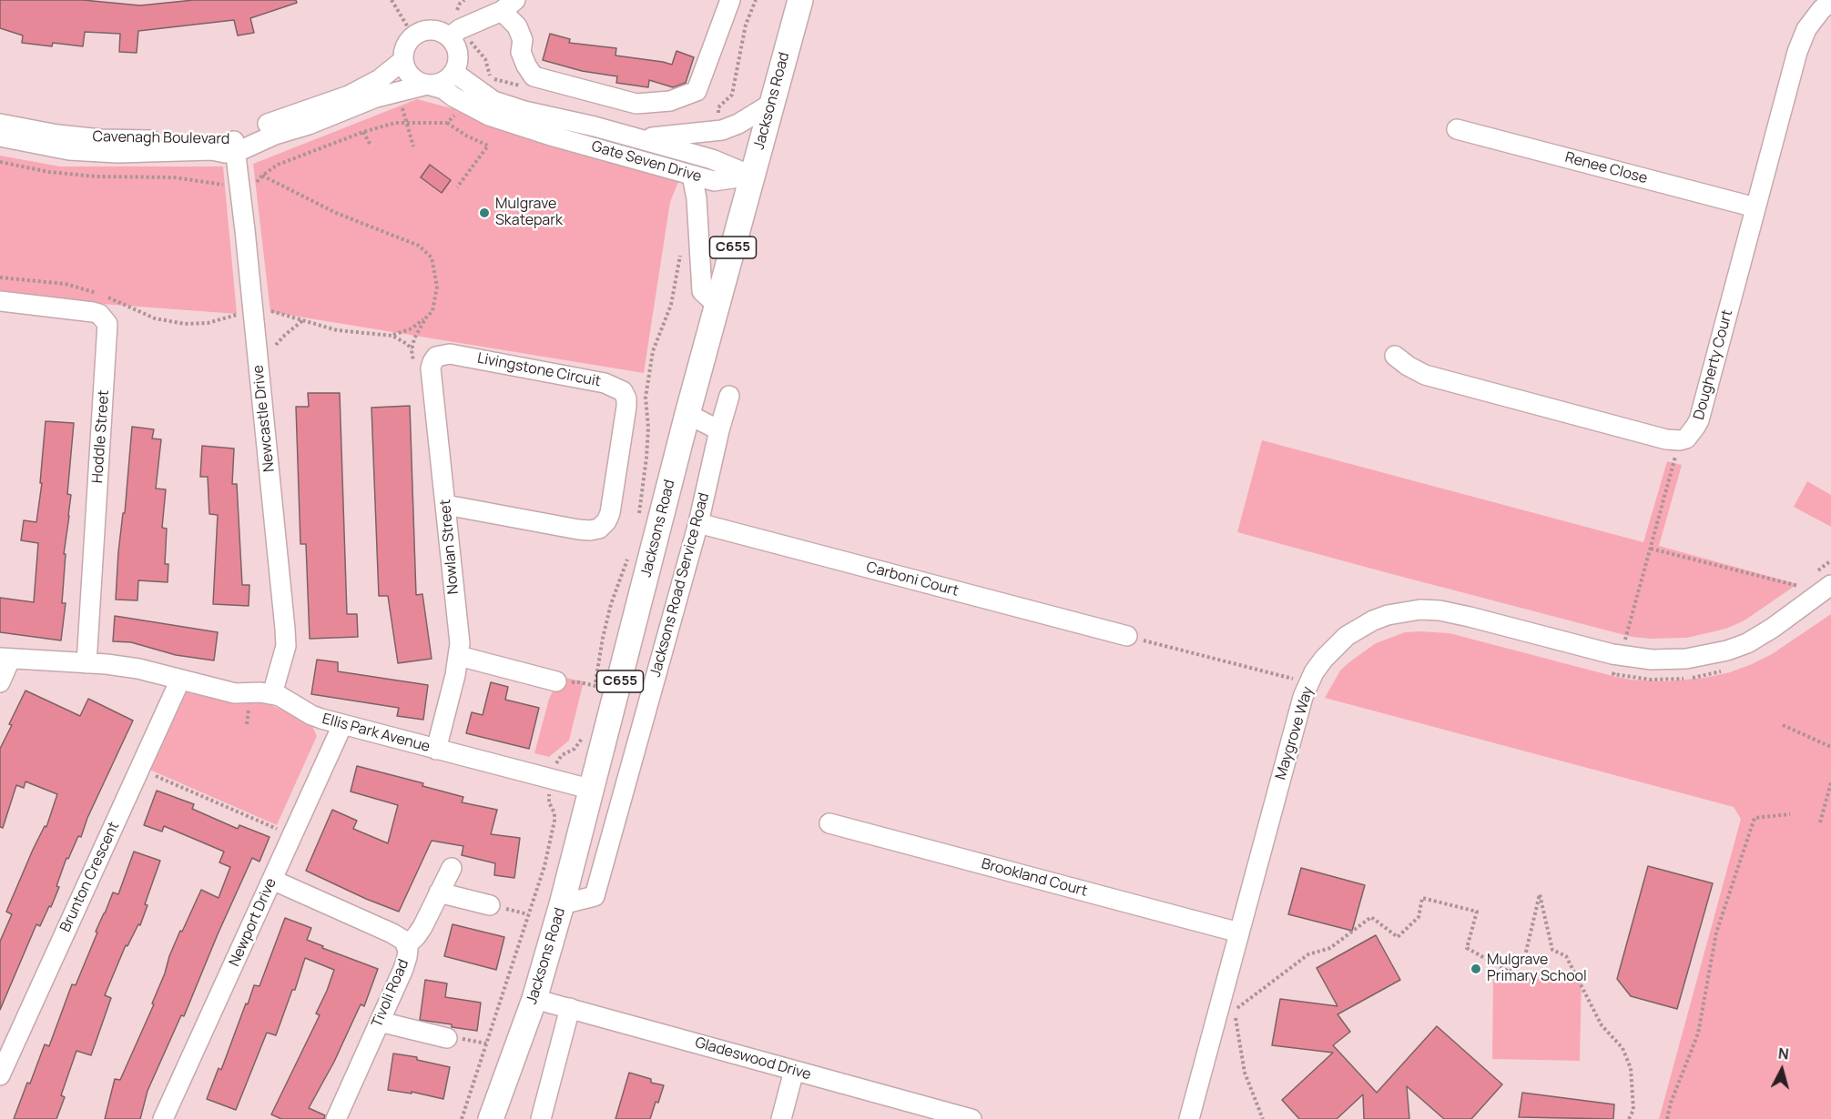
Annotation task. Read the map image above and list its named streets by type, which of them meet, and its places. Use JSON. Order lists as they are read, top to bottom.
{
  "streets": {
    "main road": ["Jacksons Road", "C655"],
    "street": [
      "Cavenagh Boulevard",
      "Gate Seven Drive",
      "Renee Close",
      "Dougherty Court",
      "Livingstone Circuit",
      "Newcastle Drive",
      "Hoddle Street",
      "Nowlan Street",
      "Carboni Court",
      "Jacksons Road Service Road",
      "Ellis Park Avenue",
      "Maygrove Way",
      "Brunton Crescent",
      "Brookland Court",
      "Newport Drive",
      "Tivoli Road",
      "Gladeswood Drive"
    ]
  },
  "crossings": [
    ["Jacksons Road", "Gate Seven Drive"],
    ["Jacksons Road", "Jacksons Road Service Road"],
    ["Jacksons Road", "Ellis Park Avenue"],
    ["Jacksons Road", "Gladeswood Drive"],
    ["Cavenagh Boulevard", "Gate Seven Drive"],
    ["Cavenagh Boulevard", "Newcastle Drive"],
    ["Renee Close", "Dougherty Court"],
    ["Livingstone Circuit", "Nowlan Street"],
    ["Newcastle Drive", "Ellis Park Avenue"],
    ["Hoddle Street", "Ellis Park Avenue"],
    ["Nowlan Street", "Ellis Park Avenue"],
    ["Carboni Court", "Jacksons Road Service Road"],
    ["Ellis Park Avenue", "Brunton Crescent"],
    ["Ellis Park Avenue", "Newport Drive"],
    ["Maygrove Way", "Brookland Court"],
    ["Newport Drive", "Tivoli Road"]
  ],
  "places": ["Mulgrave Skatepark", "Mulgrave Primary School"],
  "north": "top"
}
